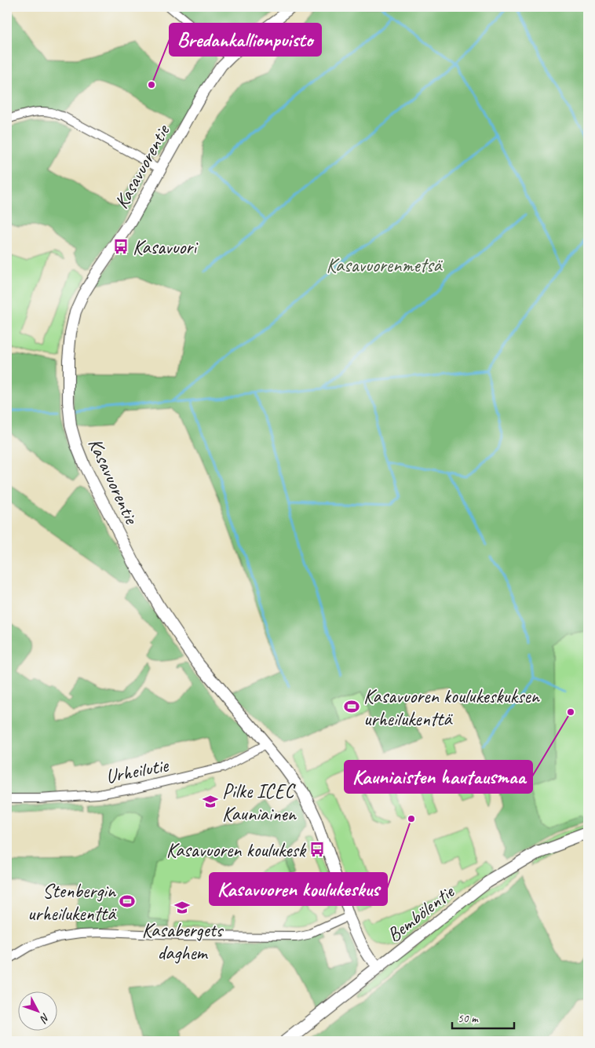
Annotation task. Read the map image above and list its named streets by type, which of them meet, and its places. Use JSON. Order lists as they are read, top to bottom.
{
  "streets": {
    "street": ["Kasavuorentie", "Urheilutie", "Bembölentie"]
  },
  "crossings": [
    ["Kasavuorentie", "Urheilutie"],
    ["Kasavuorentie", "Bembölentie"]
  ],
  "parks": ["Kasavuorenmetsä"],
  "places": {
    "other": ["Bredankallionpuisto", "Kauniaisten hautausmaa", "Kasavuoren koulukeskus"],
    "bus stop": ["Kasavuori", "Kasavuoren koulukesk"],
    "sports": ["Kasavuoren koulukeskuksen urheilukenttä", "Stenbergin urheilukenttä"],
    "school or university": ["Pilke ICEC Kauniainen", "Kasabergets daghem"]
  },
  "scale_bar": "50 m",
  "north": "bottom right"
}
